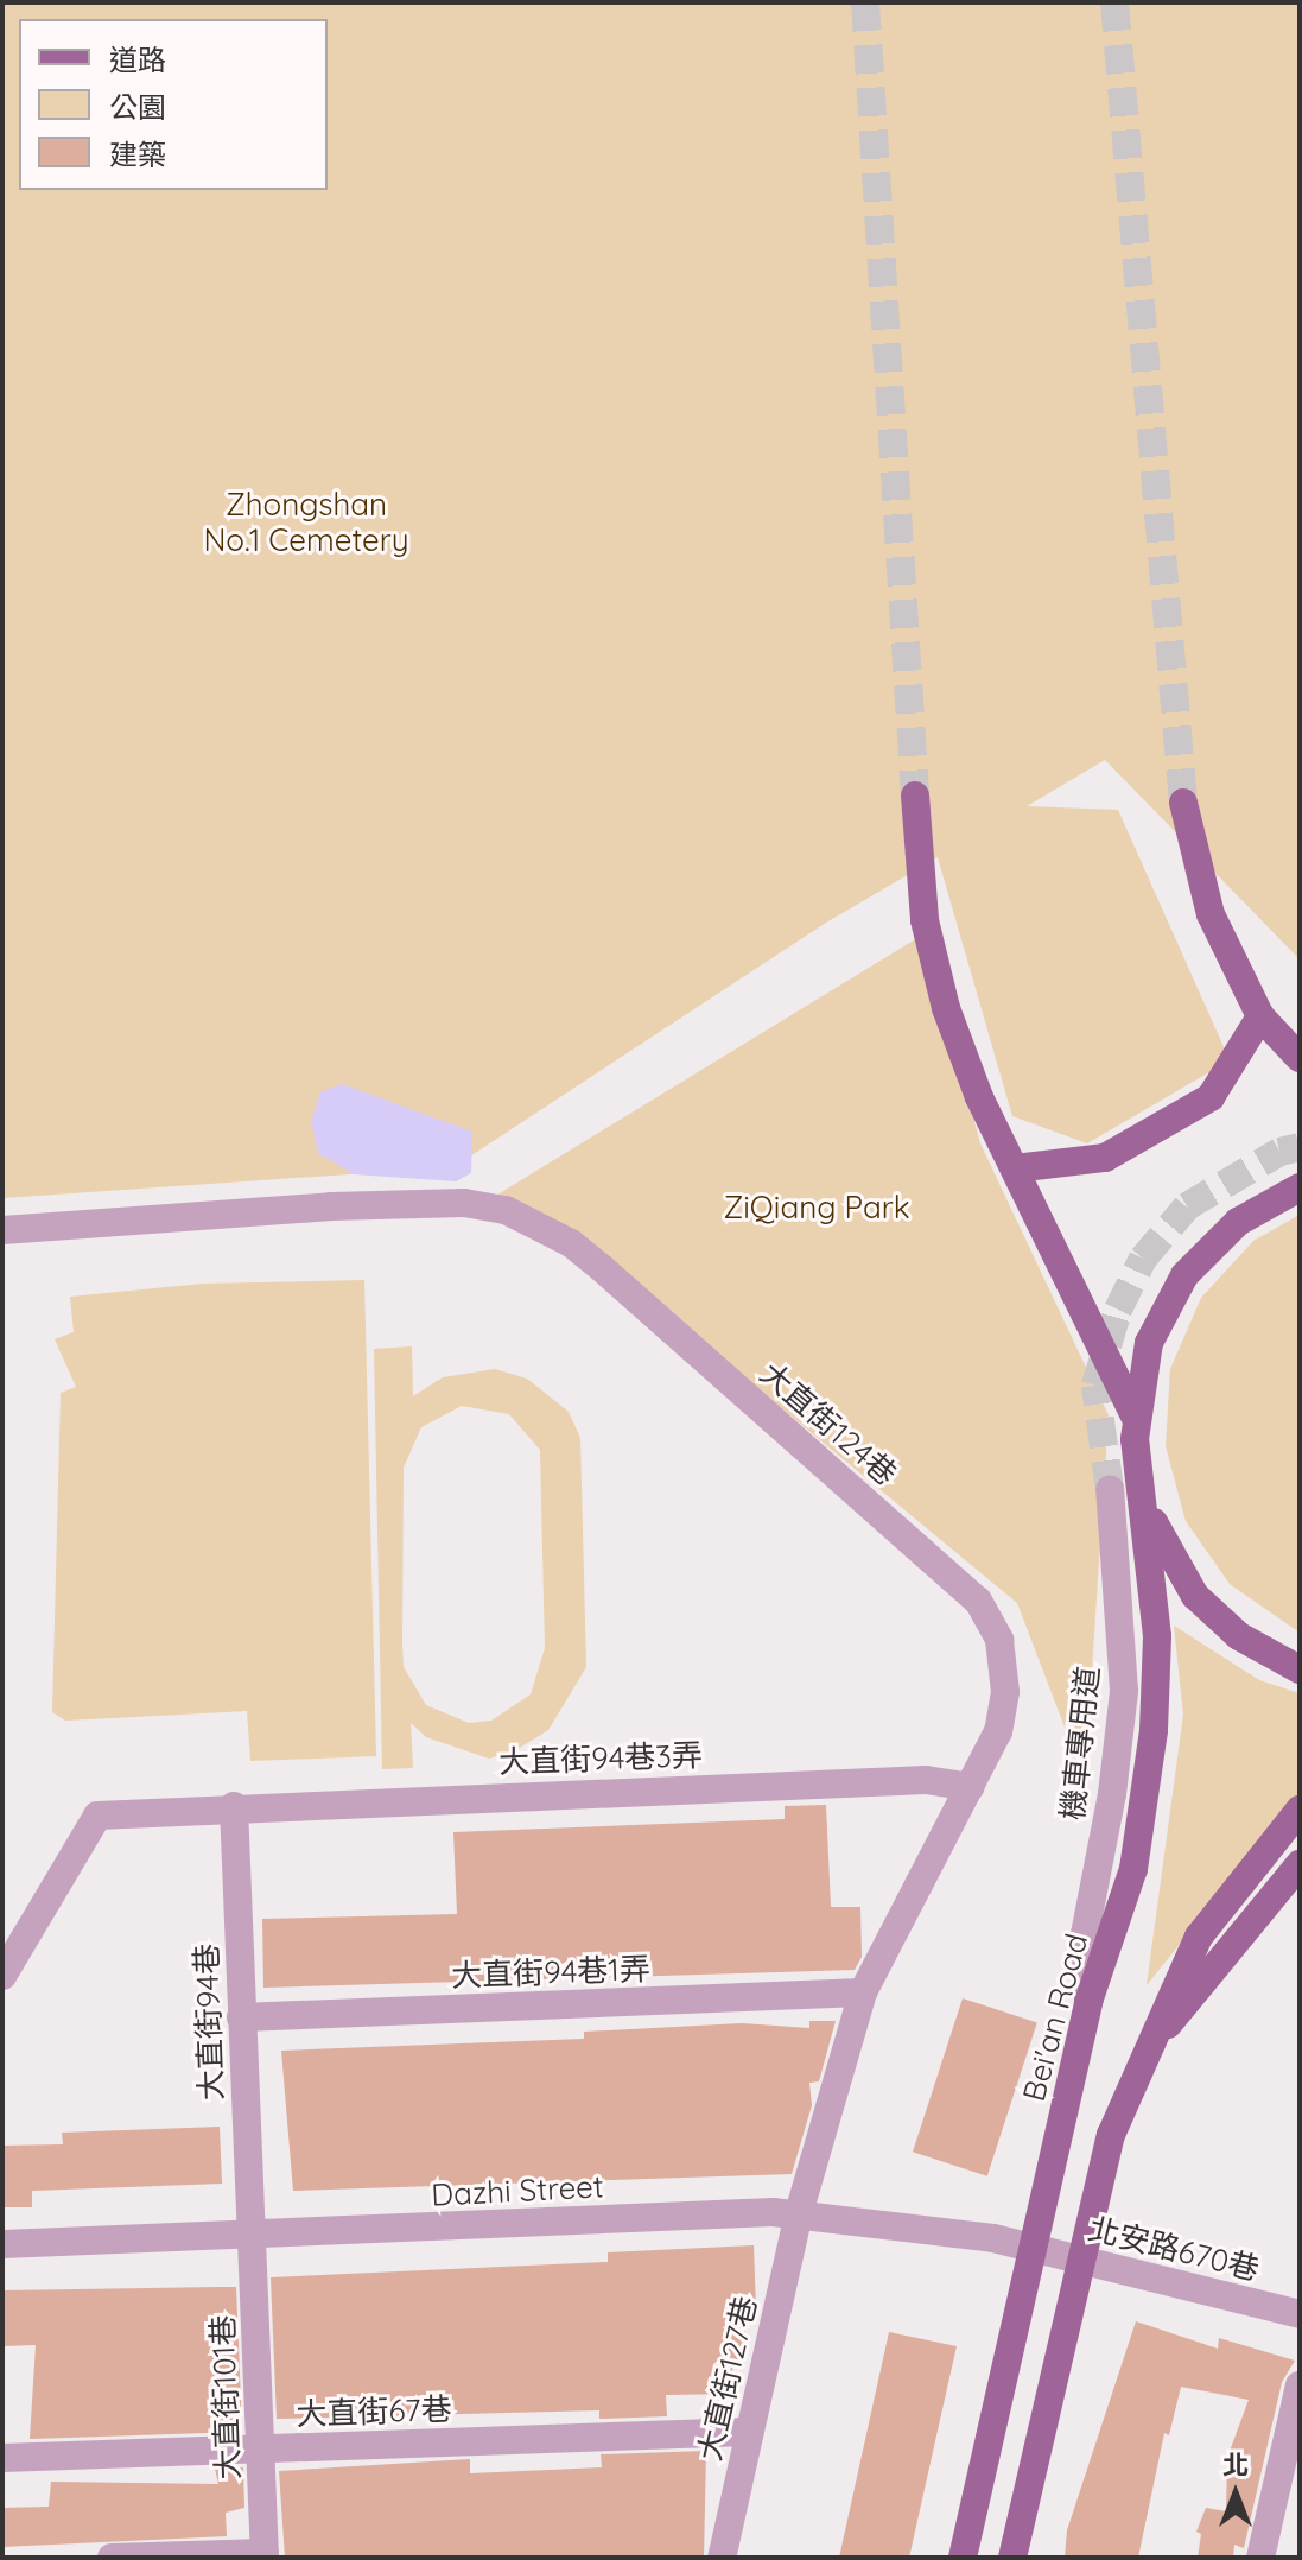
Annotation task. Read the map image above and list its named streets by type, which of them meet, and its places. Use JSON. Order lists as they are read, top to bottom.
{
  "streets": {
    "main road": ["Bei'an Road"],
    "street": [
      "大直街124巷",
      "機車專用道",
      "大直街94巷3弄",
      "大直街94巷1弄",
      "大直街94巷",
      "Dazhi Street",
      "北安路670巷",
      "大直街127巷",
      "大直街101巷",
      "大直街67巷"
    ]
  },
  "crossings": [
    ["大直街124巷", "大直街94巷3弄"],
    ["大直街124巷", "大直街94巷1弄"],
    ["大直街124巷", "Dazhi Street"],
    ["大直街124巷", "大直街127巷"],
    ["機車專用道", "Bei'an Road"],
    ["大直街94巷3弄", "大直街94巷"],
    ["大直街94巷1弄", "大直街94巷"],
    ["Bei'an Road", "Dazhi Street"],
    ["Bei'an Road", "北安路670巷"],
    ["大直街94巷", "Dazhi Street"],
    ["大直街94巷", "大直街101巷"],
    ["Dazhi Street", "北安路670巷"],
    ["Dazhi Street", "大直街127巷"],
    ["Dazhi Street", "大直街101巷"],
    ["大直街127巷", "大直街67巷"],
    ["大直街101巷", "大直街67巷"]
  ],
  "parks": ["Zhongshan No.1 Cemetery", "ZiQiang Park"],
  "legend": ["道路", "公園", "建築"],
  "north": "top"
}
